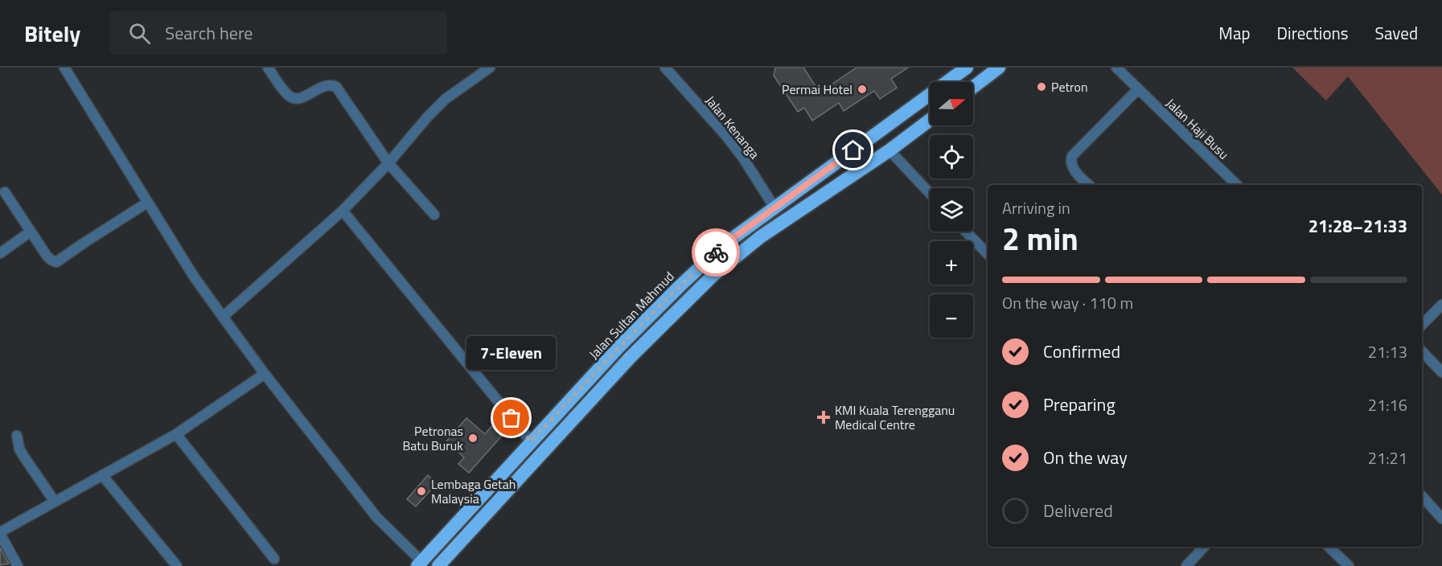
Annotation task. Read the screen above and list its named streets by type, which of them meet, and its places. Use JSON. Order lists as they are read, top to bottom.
{
  "streets": {
    "highway": ["Jalan Sultan Mahmud"],
    "street": ["Jalan Kenanga", "Jalan Haji Busu"]
  },
  "crossings": [
    ["Jalan Kenanga", "Jalan Sultan Mahmud"]
  ],
  "places": {
    "other": [
      "Petron",
      "Permai Hotel",
      "7-Eleven",
      "Petronas Batu Buruk",
      "Lembaga Getah Malaysia"
    ],
    "health": ["KMI Kuala Terengganu Medical Centre"]
  },
  "north": "right",
  "page": {
    "header": "Bitely",
    "search": "Search here",
    "nav": ["Map", "Directions", "Saved"],
    "map_buttons": ["+", "−"],
    "heading": ["2 min", "Arriving in", "21:28–21:33"],
    "bar": "On the way · 110 m",
    "list": [
      ["Confirmed", "21:13"],
      ["Preparing", "21:16"],
      ["On the way", "21:21"],
      "Delivered"
    ],
    "bubble": "7-Eleven"
  }
}
